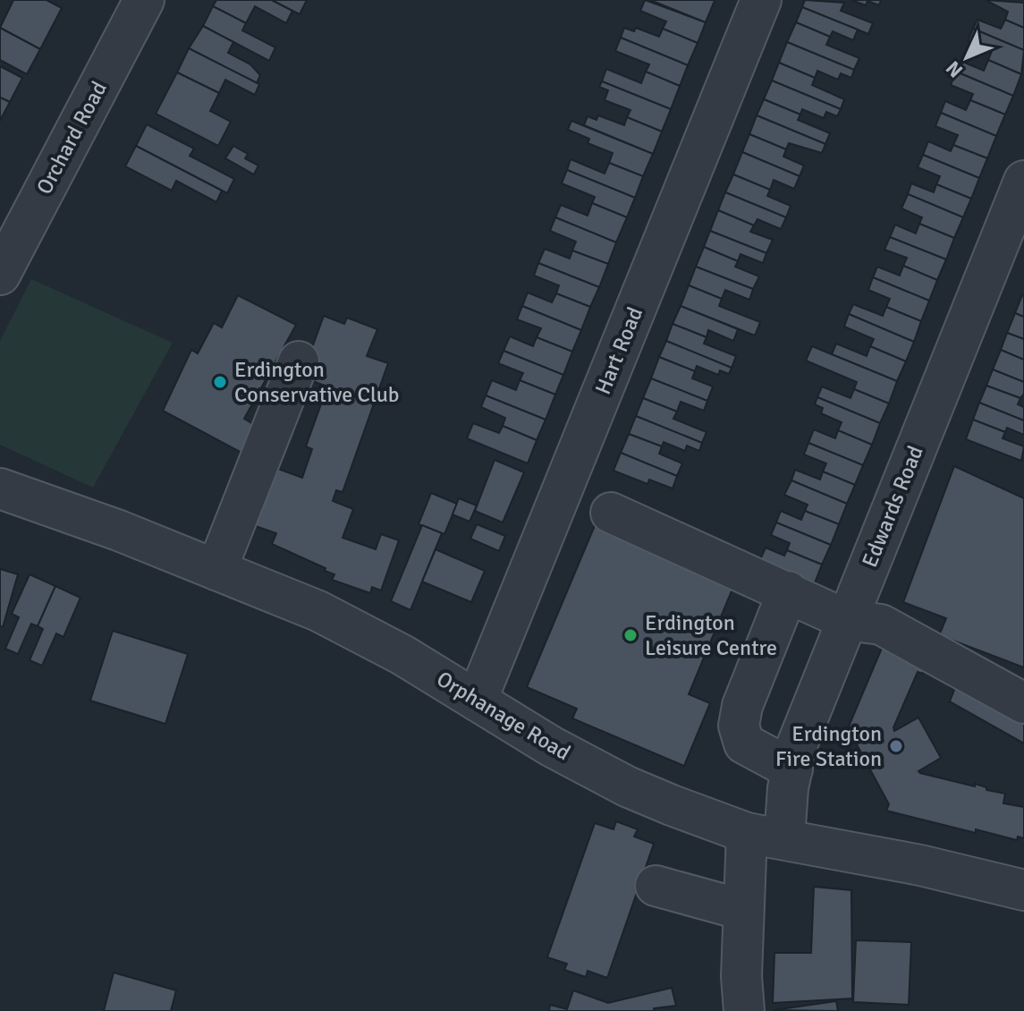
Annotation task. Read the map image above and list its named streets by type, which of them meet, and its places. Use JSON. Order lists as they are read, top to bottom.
{
  "streets": {
    "street": [
      "Orchard Road",
      "Hart Road",
      "Edwards Road",
      "Orphanage Road"
    ]
  },
  "crossings": [
    ["Hart Road", "Orphanage Road"],
    ["Edwards Road", "Orphanage Road"]
  ],
  "places": ["Erdington Conservative Club", "Erdington Leisure Centre", "Erdington Fire Station"],
  "north": "bottom left"
}
